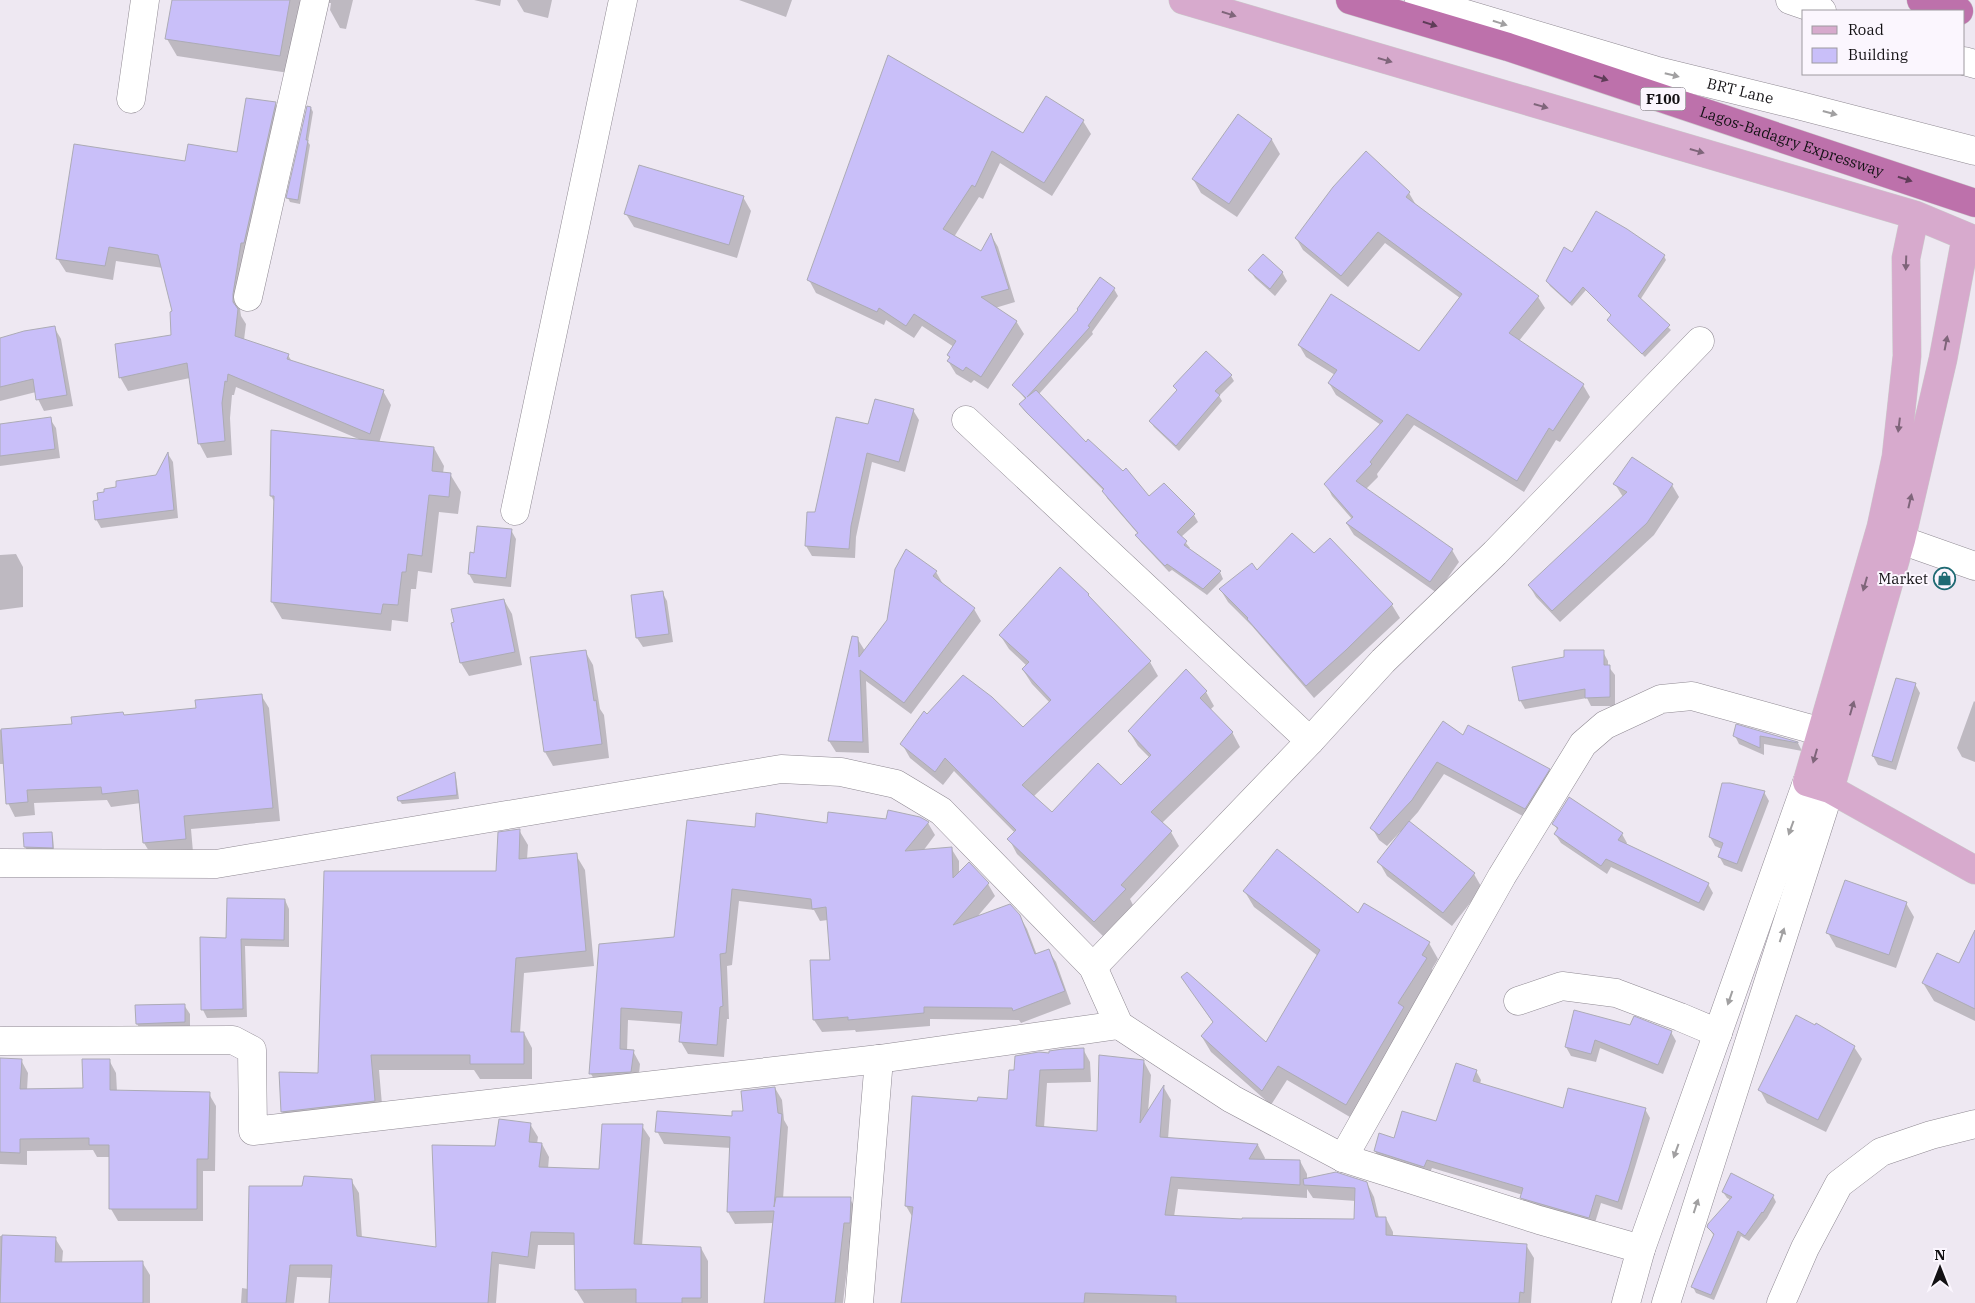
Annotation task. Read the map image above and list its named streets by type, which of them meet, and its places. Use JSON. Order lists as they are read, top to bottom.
{
  "streets": {
    "highway": ["F100", "Lagos-Badagry Expressway"],
    "street": ["BRT Lane"]
  },
  "one_way": ["BRT Lane", "Lagos-Badagry Expressway"],
  "places": {
    "shop": ["Market"]
  },
  "legend": ["Road", "Building"],
  "north": "top"
}
